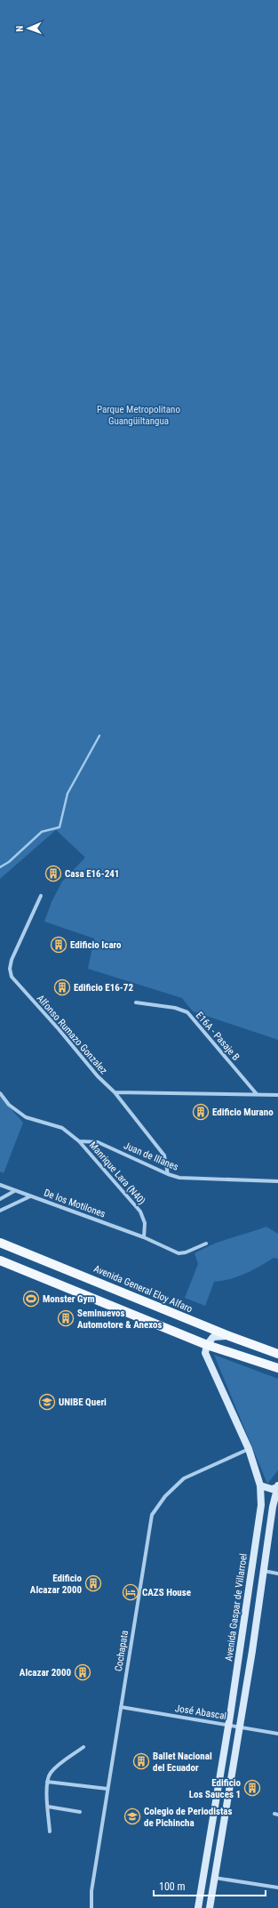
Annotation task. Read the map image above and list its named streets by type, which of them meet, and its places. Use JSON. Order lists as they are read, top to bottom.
{
  "streets": {
    "main road": ["Avenida General Eloy Alfaro", "Avenida Gaspar de Villarroel"],
    "street": [
      "Alfonso Rumazo Gonzalez",
      "E16A - Pasaje B",
      "Juan de Illanes",
      "Manrique Lara (N40)",
      "De los Motilones",
      "Cochapata",
      "José Abascal"
    ]
  },
  "crossings": [
    ["Alfonso Rumazo Gonzalez", "Juan de Illanes"],
    ["Juan de Illanes", "Manrique Lara (N40)"],
    ["Manrique Lara (N40)", "De los Motilones"],
    ["Avenida Gaspar de Villarroel", "Cochapata"],
    ["Avenida Gaspar de Villarroel", "José Abascal"],
    ["Cochapata", "José Abascal"]
  ],
  "parks": ["Parque Metropolitano Guangüiltangua"],
  "places": {
    "building": [
      "Casa E16-241",
      "Edificio Icaro",
      "Edificio E16-72",
      "Edificio Murano",
      "Seminuevos Automotore & Anexos",
      "Edificio Alcazar 2000",
      "Alcazar 2000",
      "Ballet Nacional del Ecuador",
      "Edificio Los Sauces 1"
    ],
    "sports": ["Monster Gym"],
    "school or university": ["UNIBE Queri", "Colegio de Periodistas de Pichincha"],
    "hotel": ["CAZS House"]
  },
  "scale_bar": "100 m",
  "north": "left"
}
